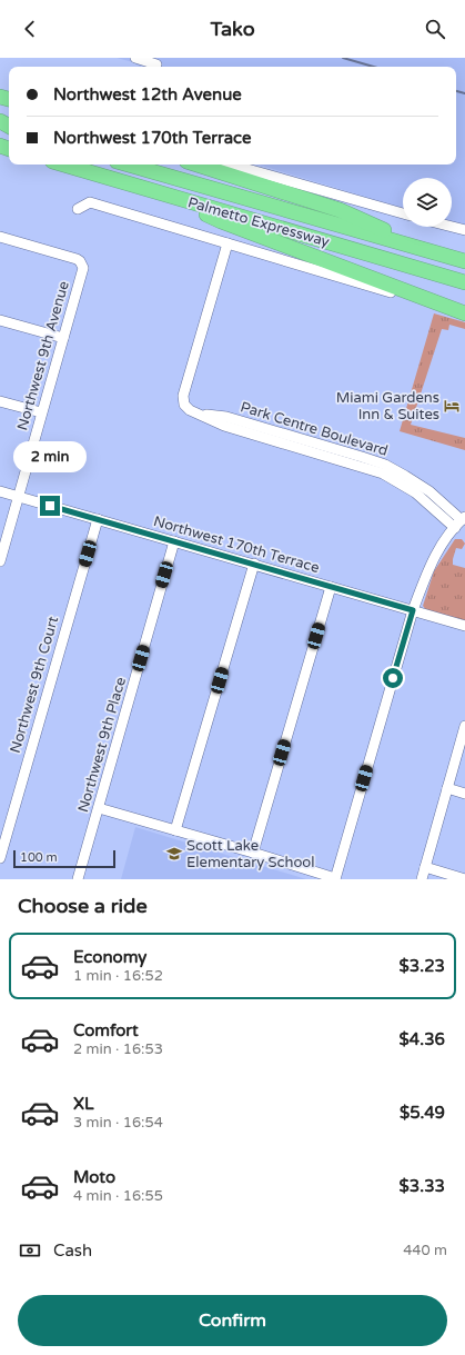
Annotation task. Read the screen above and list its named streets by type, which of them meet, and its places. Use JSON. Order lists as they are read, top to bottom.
{
  "streets": {
    "highway": ["Palmetto Expressway"],
    "street": [
      "Northwest 9th Avenue",
      "Park Centre Boulevard",
      "Northwest 170th Terrace",
      "Northwest 9th Court",
      "Northwest 9th Place"
    ]
  },
  "crossings": [
    ["Northwest 9th Avenue", "Northwest 170th Terrace"],
    ["Northwest 170th Terrace", "Northwest 9th Court"],
    ["Northwest 170th Terrace", "Northwest 9th Place"]
  ],
  "places": {
    "hotel": ["Miami Gardens Inn & Suites"],
    "school or university": ["Scott Lake Elementary School"]
  },
  "scale_bar": "100 m",
  "page": {
    "header": "Tako",
    "banner": ["Northwest 12th Avenue", "Northwest 170th Terrace"],
    "bubble": "2 min",
    "scale": "100 m",
    "heading": "Choose a ride",
    "list": [
      {
        "name": "Economy",
        "note": "1 min · 16:52",
        "value": "$3.23"
      },
      {
        "name": "Comfort",
        "note": "2 min · 16:53",
        "value": "$4.36"
      },
      {
        "name": "XL",
        "note": "3 min · 16:54",
        "value": "$5.49"
      },
      {
        "name": "Moto",
        "note": "4 min · 16:55",
        "value": "$3.33"
      }
    ],
    "pay": ["Cash", "440 m"],
    "buttons": "Confirm"
  }
}
